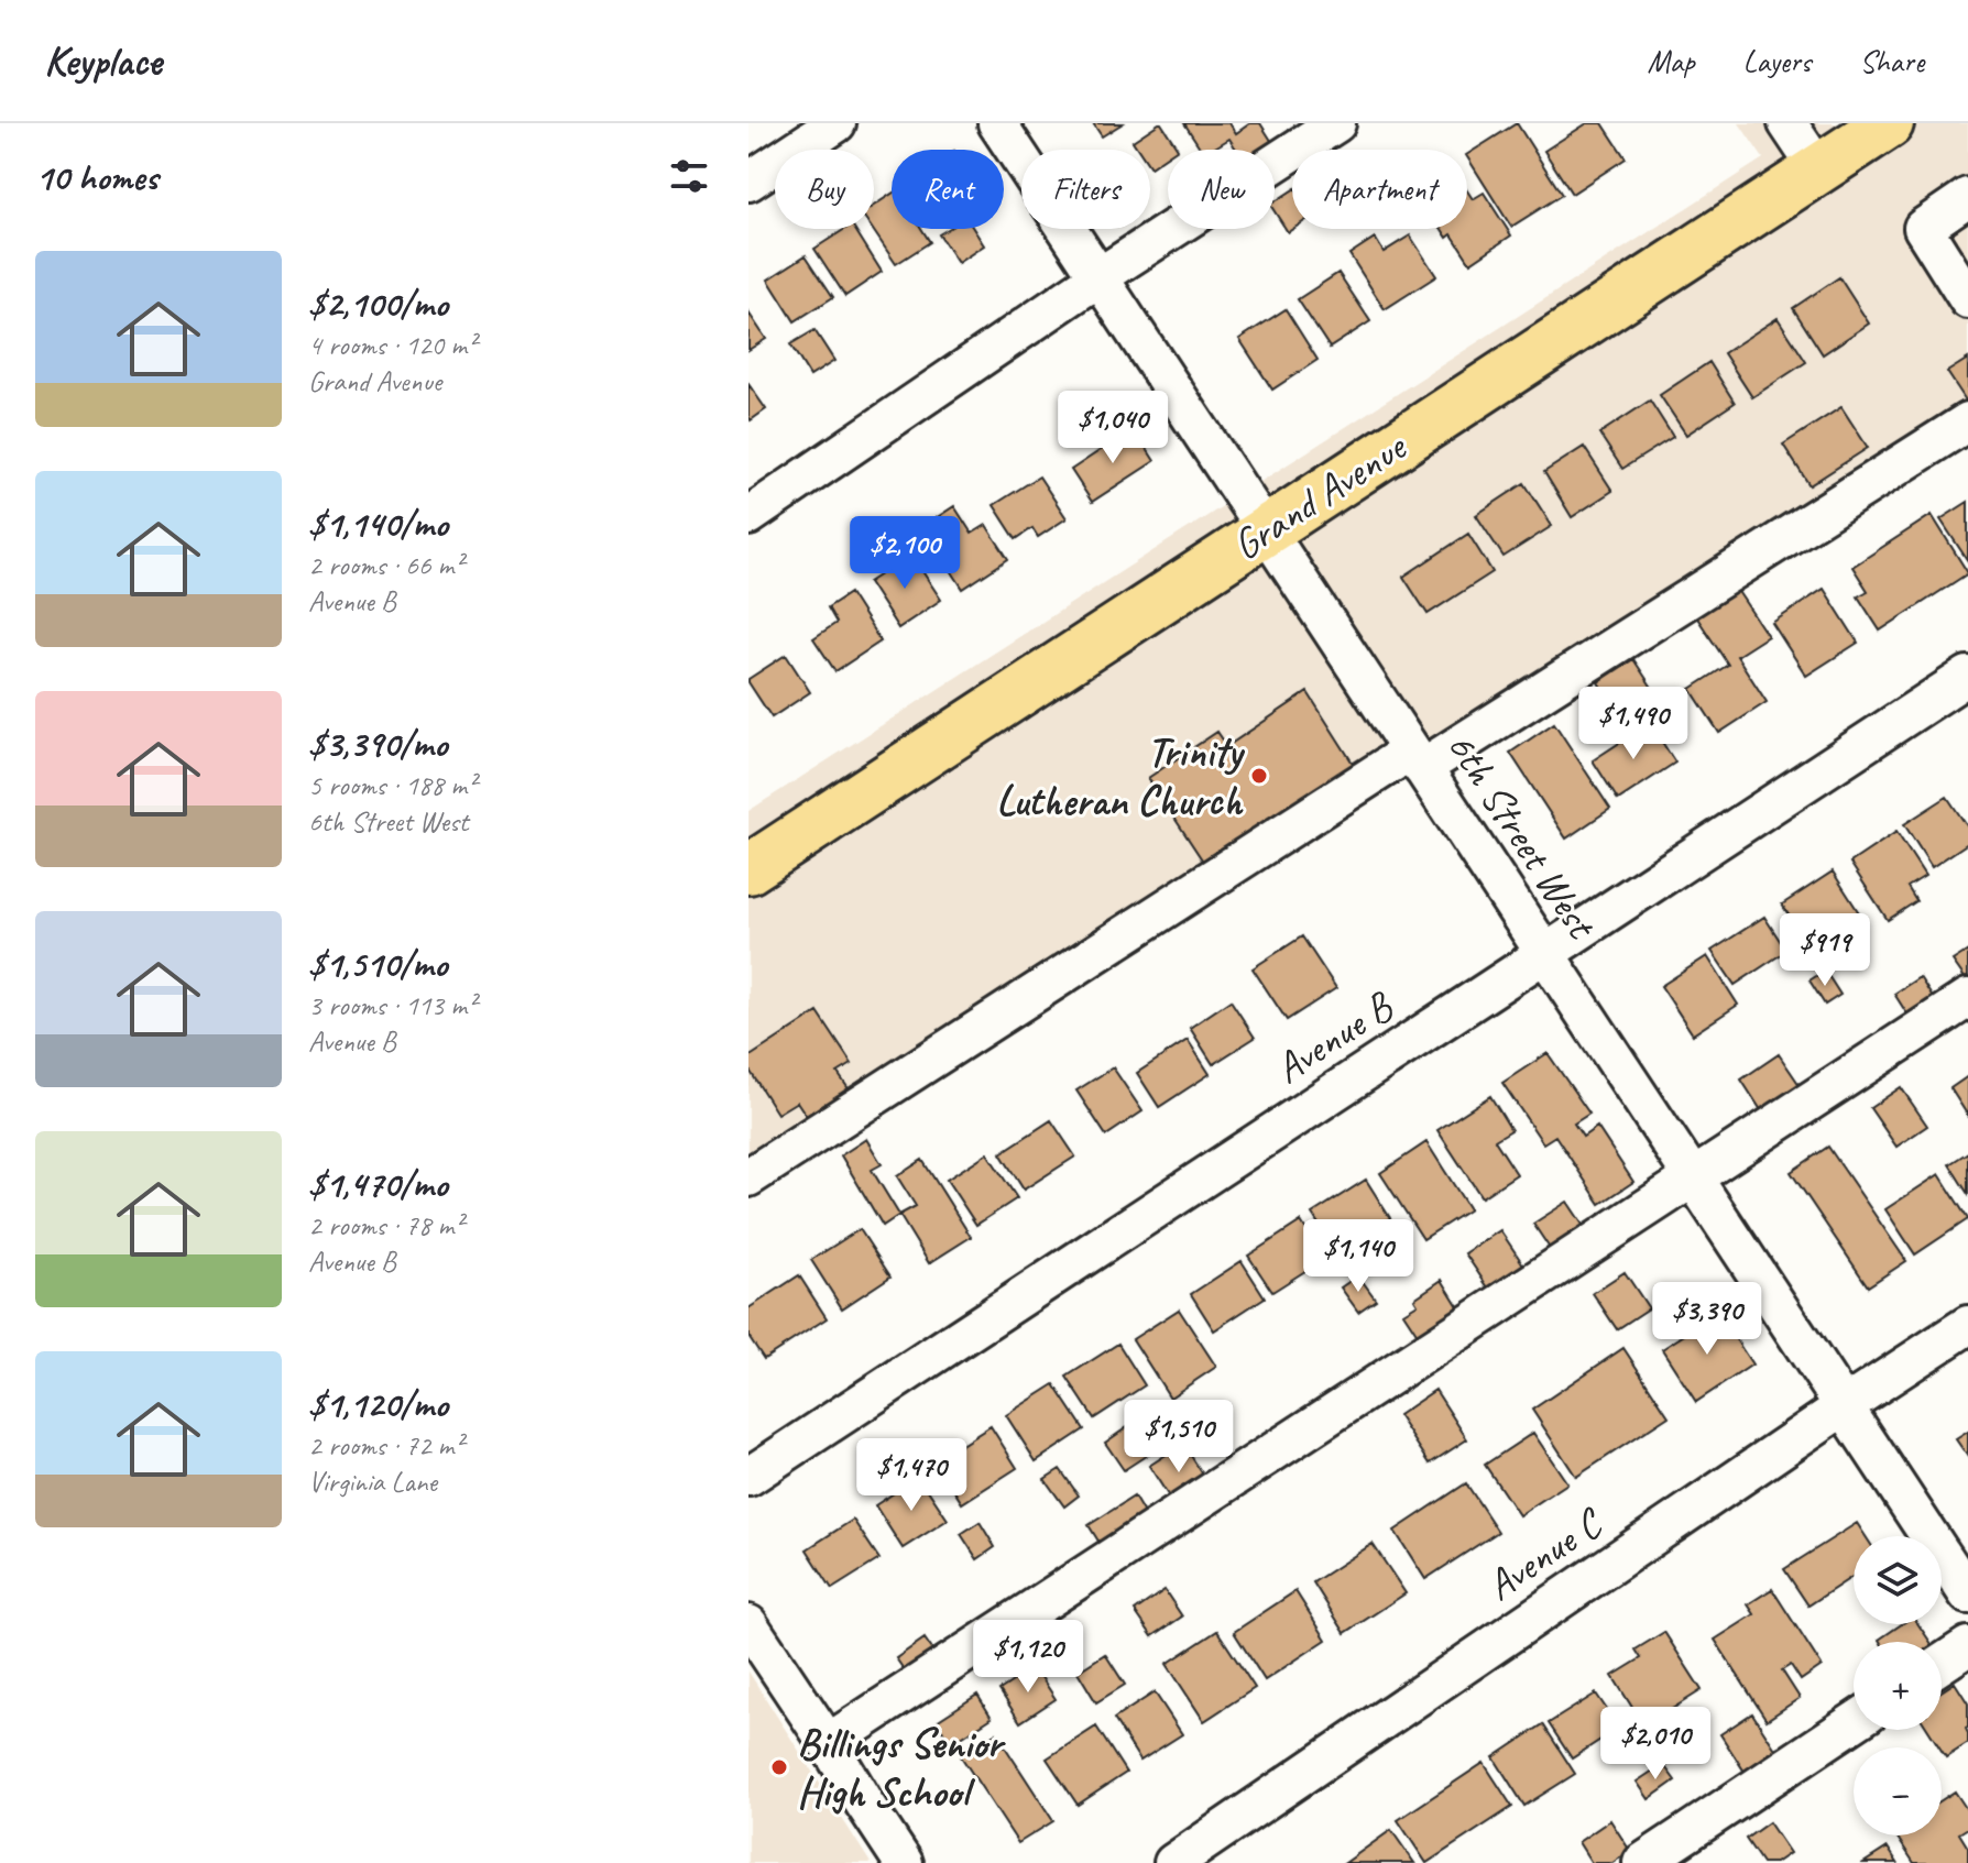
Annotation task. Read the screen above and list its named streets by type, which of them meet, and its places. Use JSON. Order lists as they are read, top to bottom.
{
  "streets": {
    "main road": ["Grand Avenue"],
    "street": ["6th Street West", "Avenue B", "Avenue C"]
  },
  "crossings": [
    ["Grand Avenue", "6th Street West"],
    ["6th Street West", "Avenue B"],
    ["6th Street West", "Avenue C"]
  ],
  "places": ["Trinity Lutheran Church", "Billings Senior High School"],
  "page": {
    "header": "Keyplace",
    "nav": ["Map", "Layers", "Share"],
    "heading": "10 homes",
    "chip": [
      "Buy",
      "Rent",
      "Filters",
      "New",
      "Apartment"
    ],
    "list": [
      {
        "name": "$2,100/mo",
        "note": "4 rooms · 120 m² · Grand Avenue"
      },
      {
        "name": "$1,140/mo",
        "note": "2 rooms · 66 m² · Avenue B"
      },
      {
        "name": "$3,390/mo",
        "note": "5 rooms · 188 m² · 6th Street West"
      },
      {
        "name": "$1,510/mo",
        "note": "3 rooms · 113 m² · Avenue B"
      },
      {
        "name": "$1,470/mo",
        "note": "2 rooms · 78 m² · Avenue B"
      },
      {
        "name": "$1,120/mo",
        "note": "2 rooms · 72 m² · Virginia Lane"
      }
    ],
    "price": [
      "$1,040",
      "$2,100",
      "$1,490",
      "$919",
      "$1,140",
      "$3,390",
      "$1,510",
      "$1,470",
      "$1,120",
      "$2,010"
    ],
    "map_buttons": ["+", "−"]
  }
}
